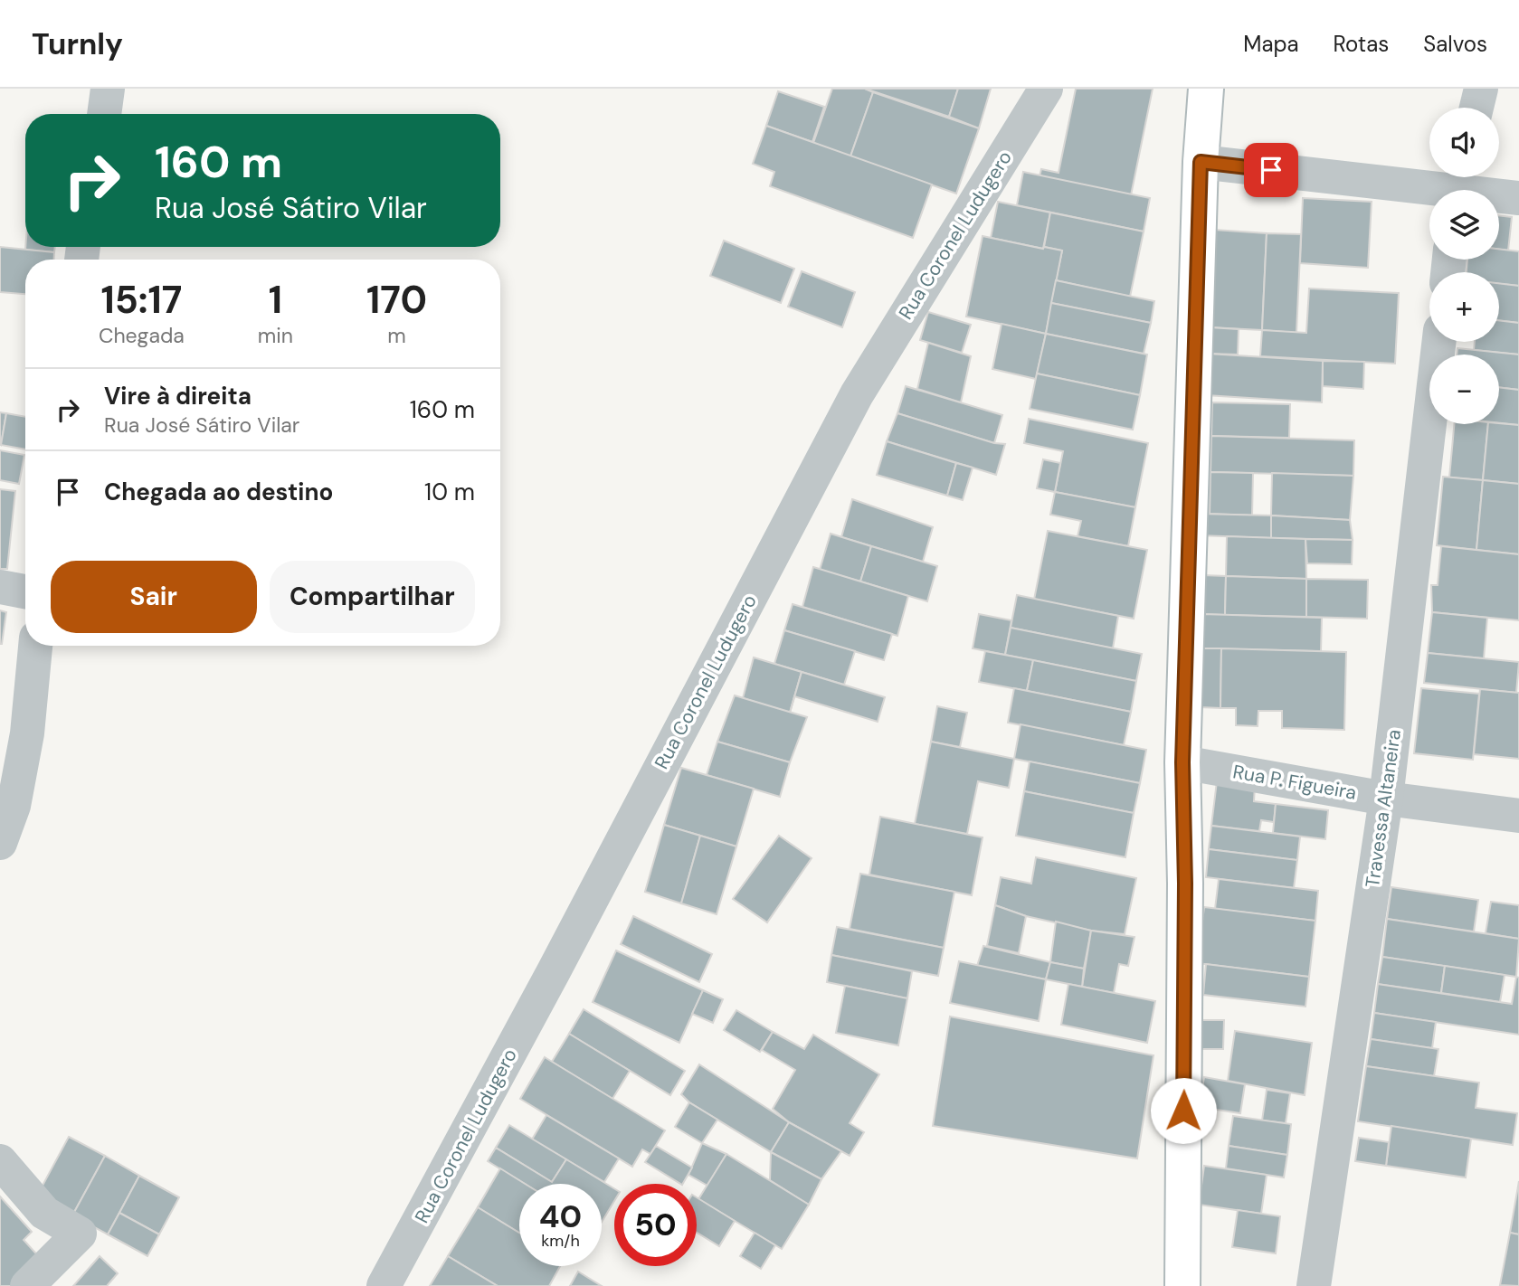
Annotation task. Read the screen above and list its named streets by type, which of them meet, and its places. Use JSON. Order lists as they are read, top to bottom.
{
  "streets": {
    "street": ["Rua Coronel Ludugero", "Rua P. Figueira", "Travessa Altaneira"]
  },
  "crossings": [
    ["Rua P. Figueira", "Travessa Altaneira"]
  ],
  "page": {
    "header": "Turnly",
    "nav": ["Mapa", "Rotas", "Salvos"],
    "map_buttons": ["+", "−"],
    "turn": ["160 m", "Rua José Sátiro Vilar"],
    "eta": [
      "15:17",
      "Chegada",
      "1",
      "min",
      "170",
      "m"
    ],
    "list": [
      {
        "name": "Vire à direita",
        "note": "Rua José Sátiro Vilar",
        "value": "160 m"
      },
      {
        "name": "Chegada ao destino",
        "value": "10 m"
      }
    ],
    "buttons": ["Sair", "Compartilhar"],
    "speed": "40 km/h",
    "limit": "50"
  }
}
